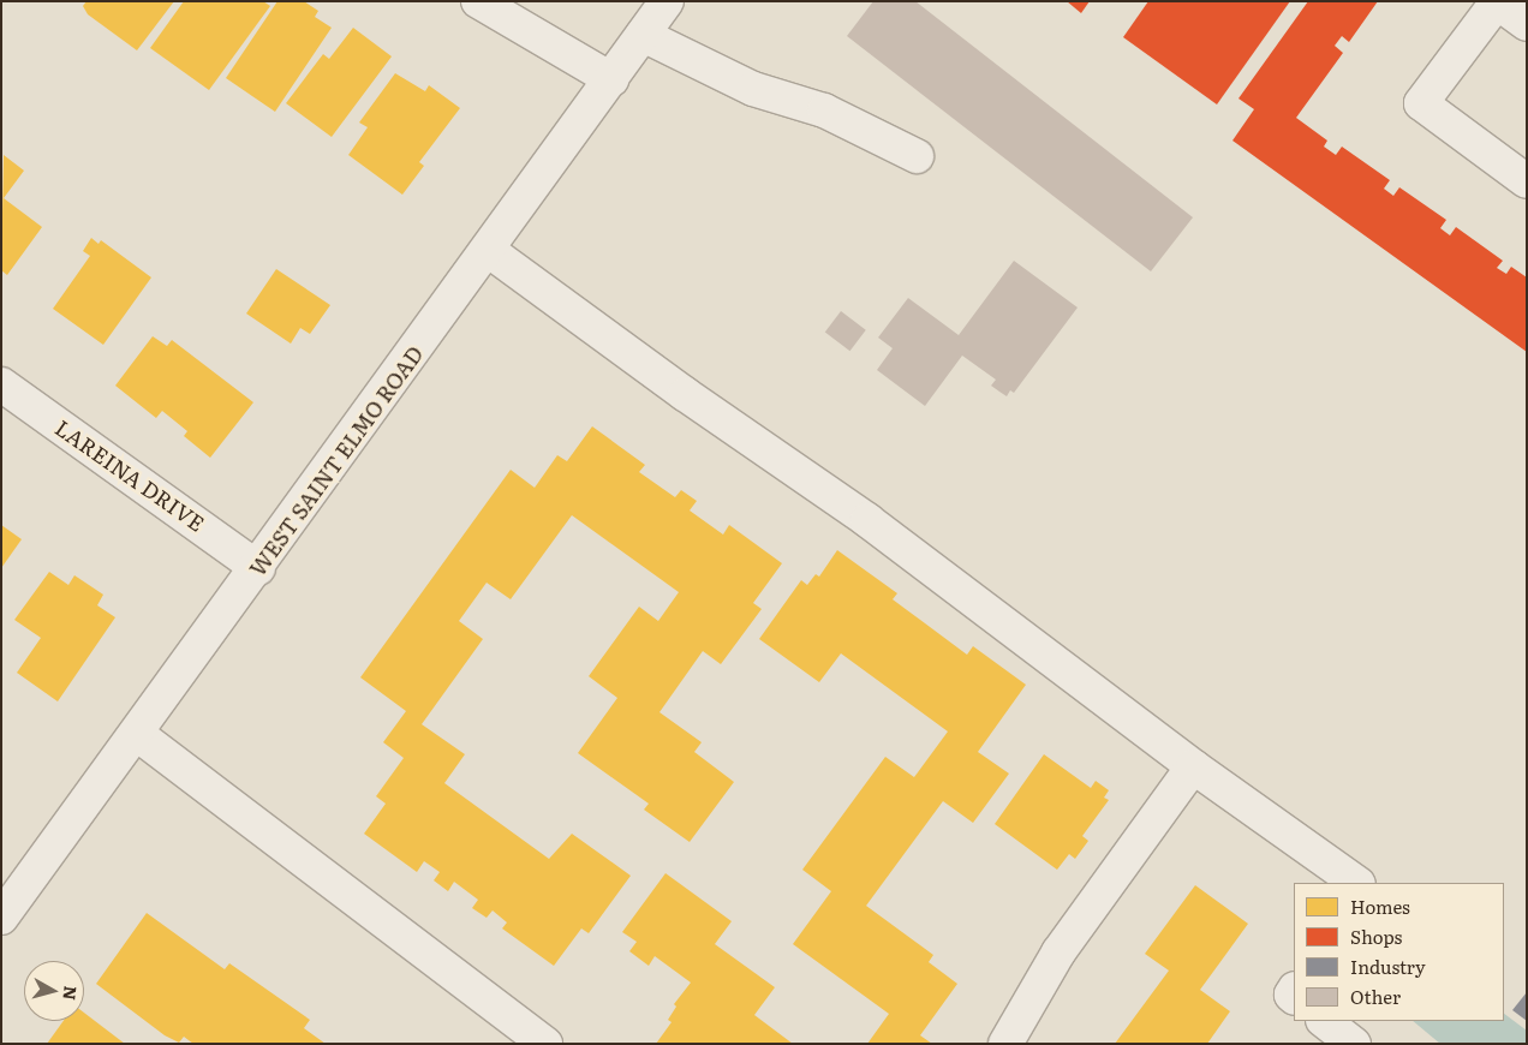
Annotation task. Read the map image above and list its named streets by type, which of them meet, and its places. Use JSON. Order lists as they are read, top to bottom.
{
  "streets": {
    "street": ["WEST SAINT ELMO ROAD", "LAREINA DRIVE"]
  },
  "crossings": [
    ["WEST SAINT ELMO ROAD", "LAREINA DRIVE"]
  ],
  "legend": [
    "Homes",
    "Shops",
    "Industry",
    "Other"
  ],
  "north": "right"
}
